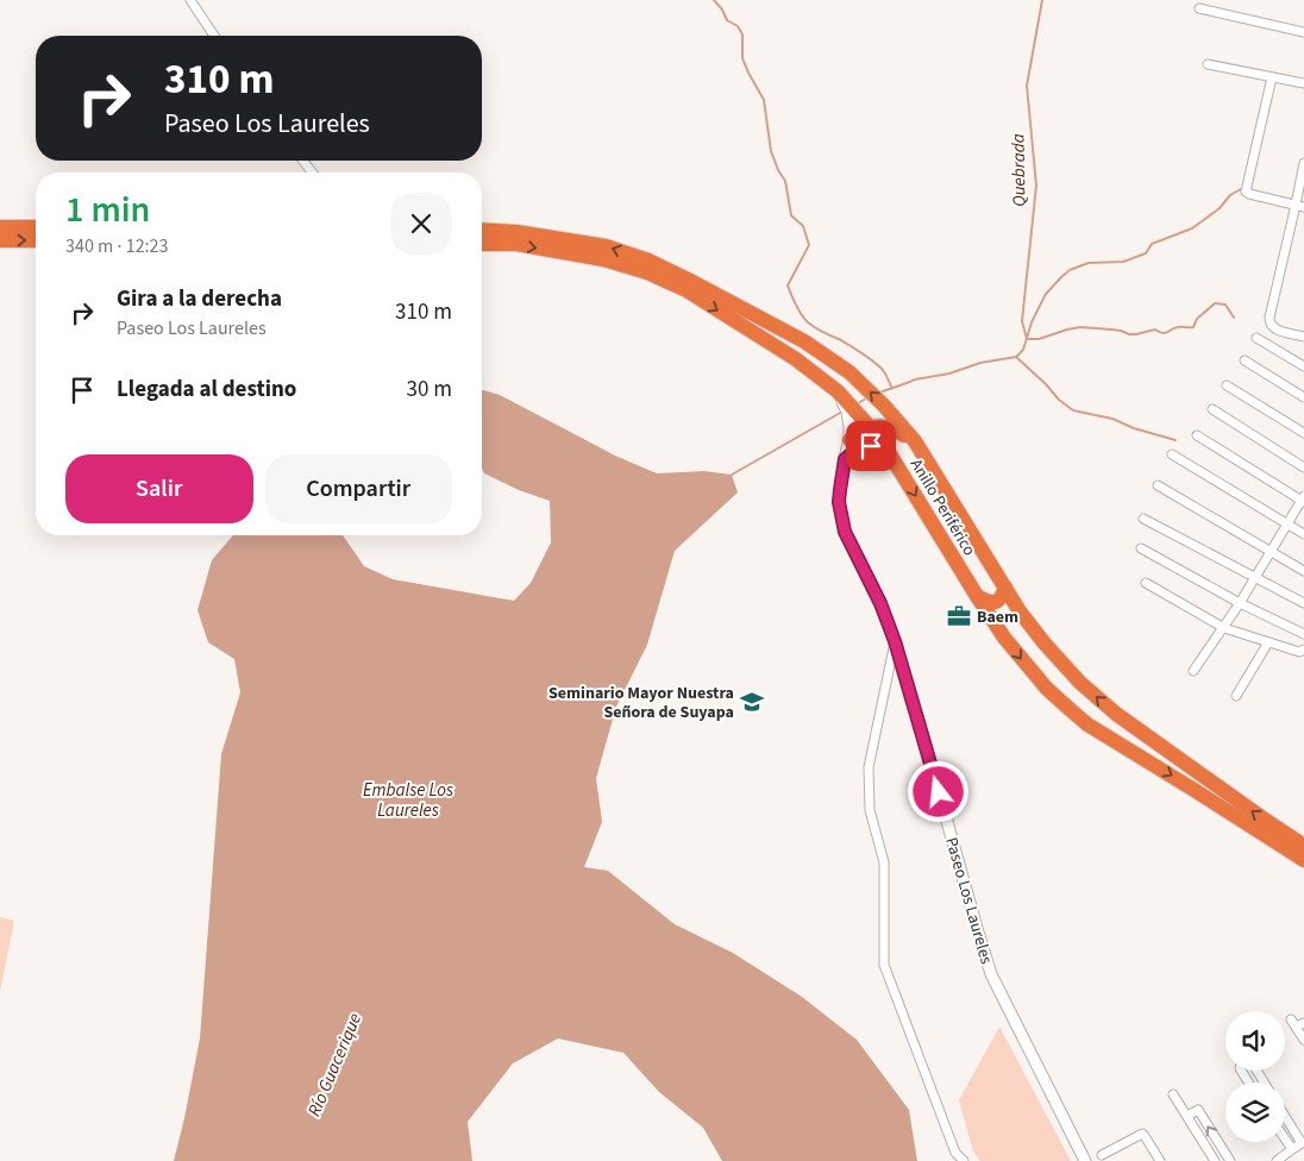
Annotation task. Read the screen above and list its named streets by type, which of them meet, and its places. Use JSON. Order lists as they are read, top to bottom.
{
  "streets": {
    "highway": ["Anillo Periférico"],
    "street": ["Paseo Los Laureles"]
  },
  "crossings": [
    ["Anillo Periférico", "Paseo Los Laureles"]
  ],
  "water": ["Quebrada", "Embalse Los Laureles", "Río Guacerique"],
  "places": {
    "office": ["Baem"],
    "school or university": ["Seminario Mayor Nuestra Señora de Suyapa"]
  },
  "page": {
    "turn": ["310 m", "Paseo Los Laureles"],
    "heading": ["1 min", "340 m · 12:23"],
    "list": [
      {
        "name": "Gira a la derecha",
        "note": "Paseo Los Laureles",
        "value": "310 m"
      },
      {
        "name": "Llegada al destino",
        "value": "30 m"
      }
    ],
    "buttons": ["Salir", "Compartir"]
  }
}
